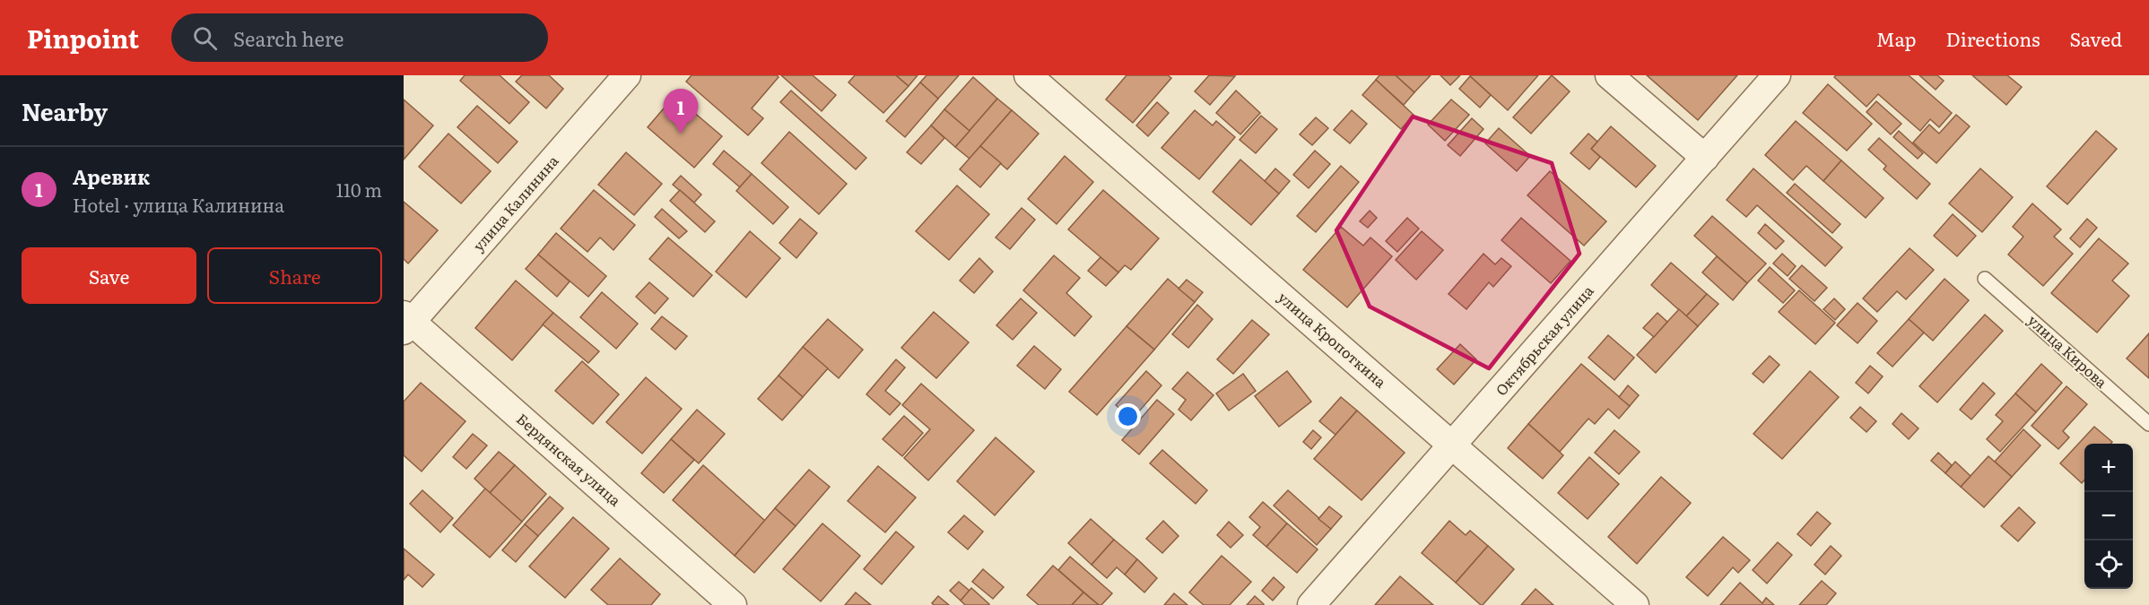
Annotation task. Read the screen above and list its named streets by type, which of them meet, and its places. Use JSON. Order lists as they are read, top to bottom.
{
  "streets": {
    "street": [
      "улица Калинина",
      "улица Кропоткина",
      "Октябрьская улица",
      "Бердянская улица"
    ],
    "lane": ["улица Кирова"]
  },
  "crossings": [
    ["улица Калинина", "Бердянская улица"],
    ["улица Кропоткина", "Октябрьская улица"]
  ],
  "page": {
    "header": "Pinpoint",
    "search": "Search here",
    "nav": ["Map", "Directions", "Saved"],
    "heading": "Nearby",
    "pins": "1",
    "list": [
      {
        "mark": "1",
        "name": "Аревик",
        "note": "Hotel · улица Калинина",
        "value": "110 m"
      }
    ],
    "buttons": ["Save", "Share"],
    "map_buttons": ["+", "−"]
  }
}
